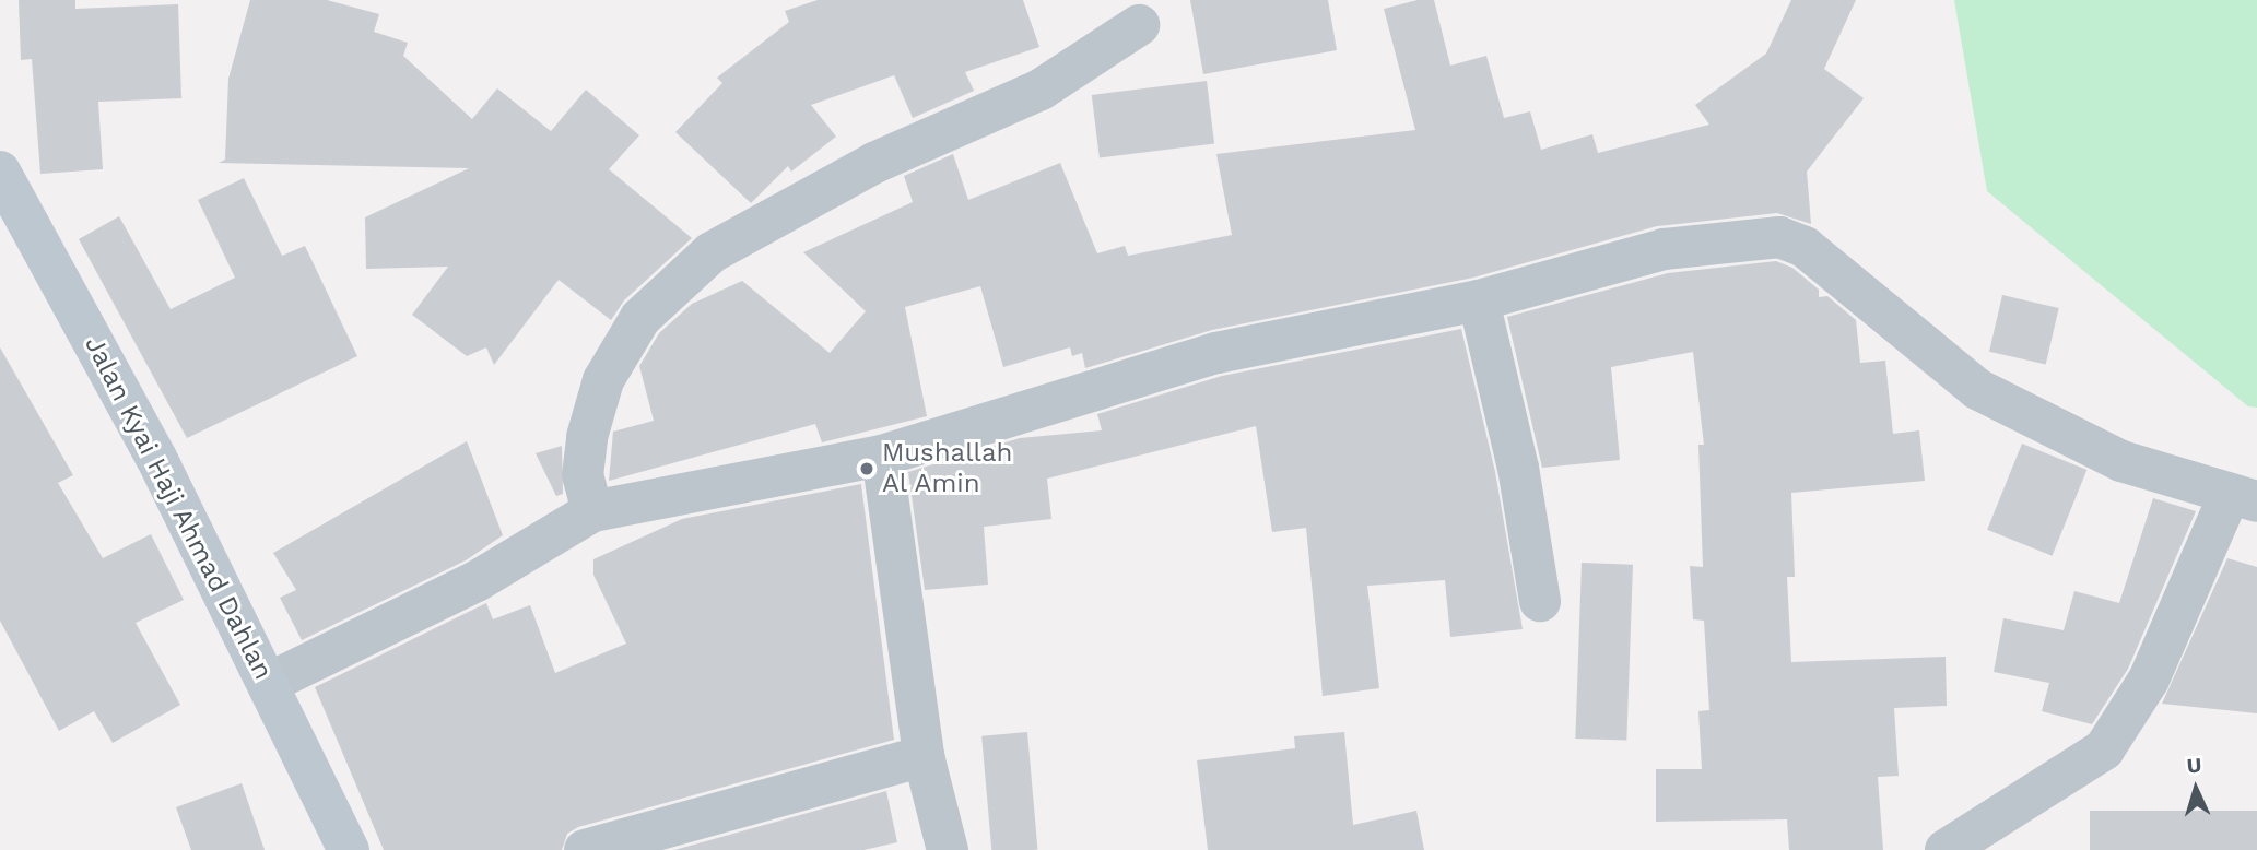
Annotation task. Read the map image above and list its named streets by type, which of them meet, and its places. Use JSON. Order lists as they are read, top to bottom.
{
  "streets": {
    "main road": ["Jalan Kyai Haji Ahmad Dahlan"]
  },
  "places": ["Mushallah Al Amin"],
  "north": "top"
}
